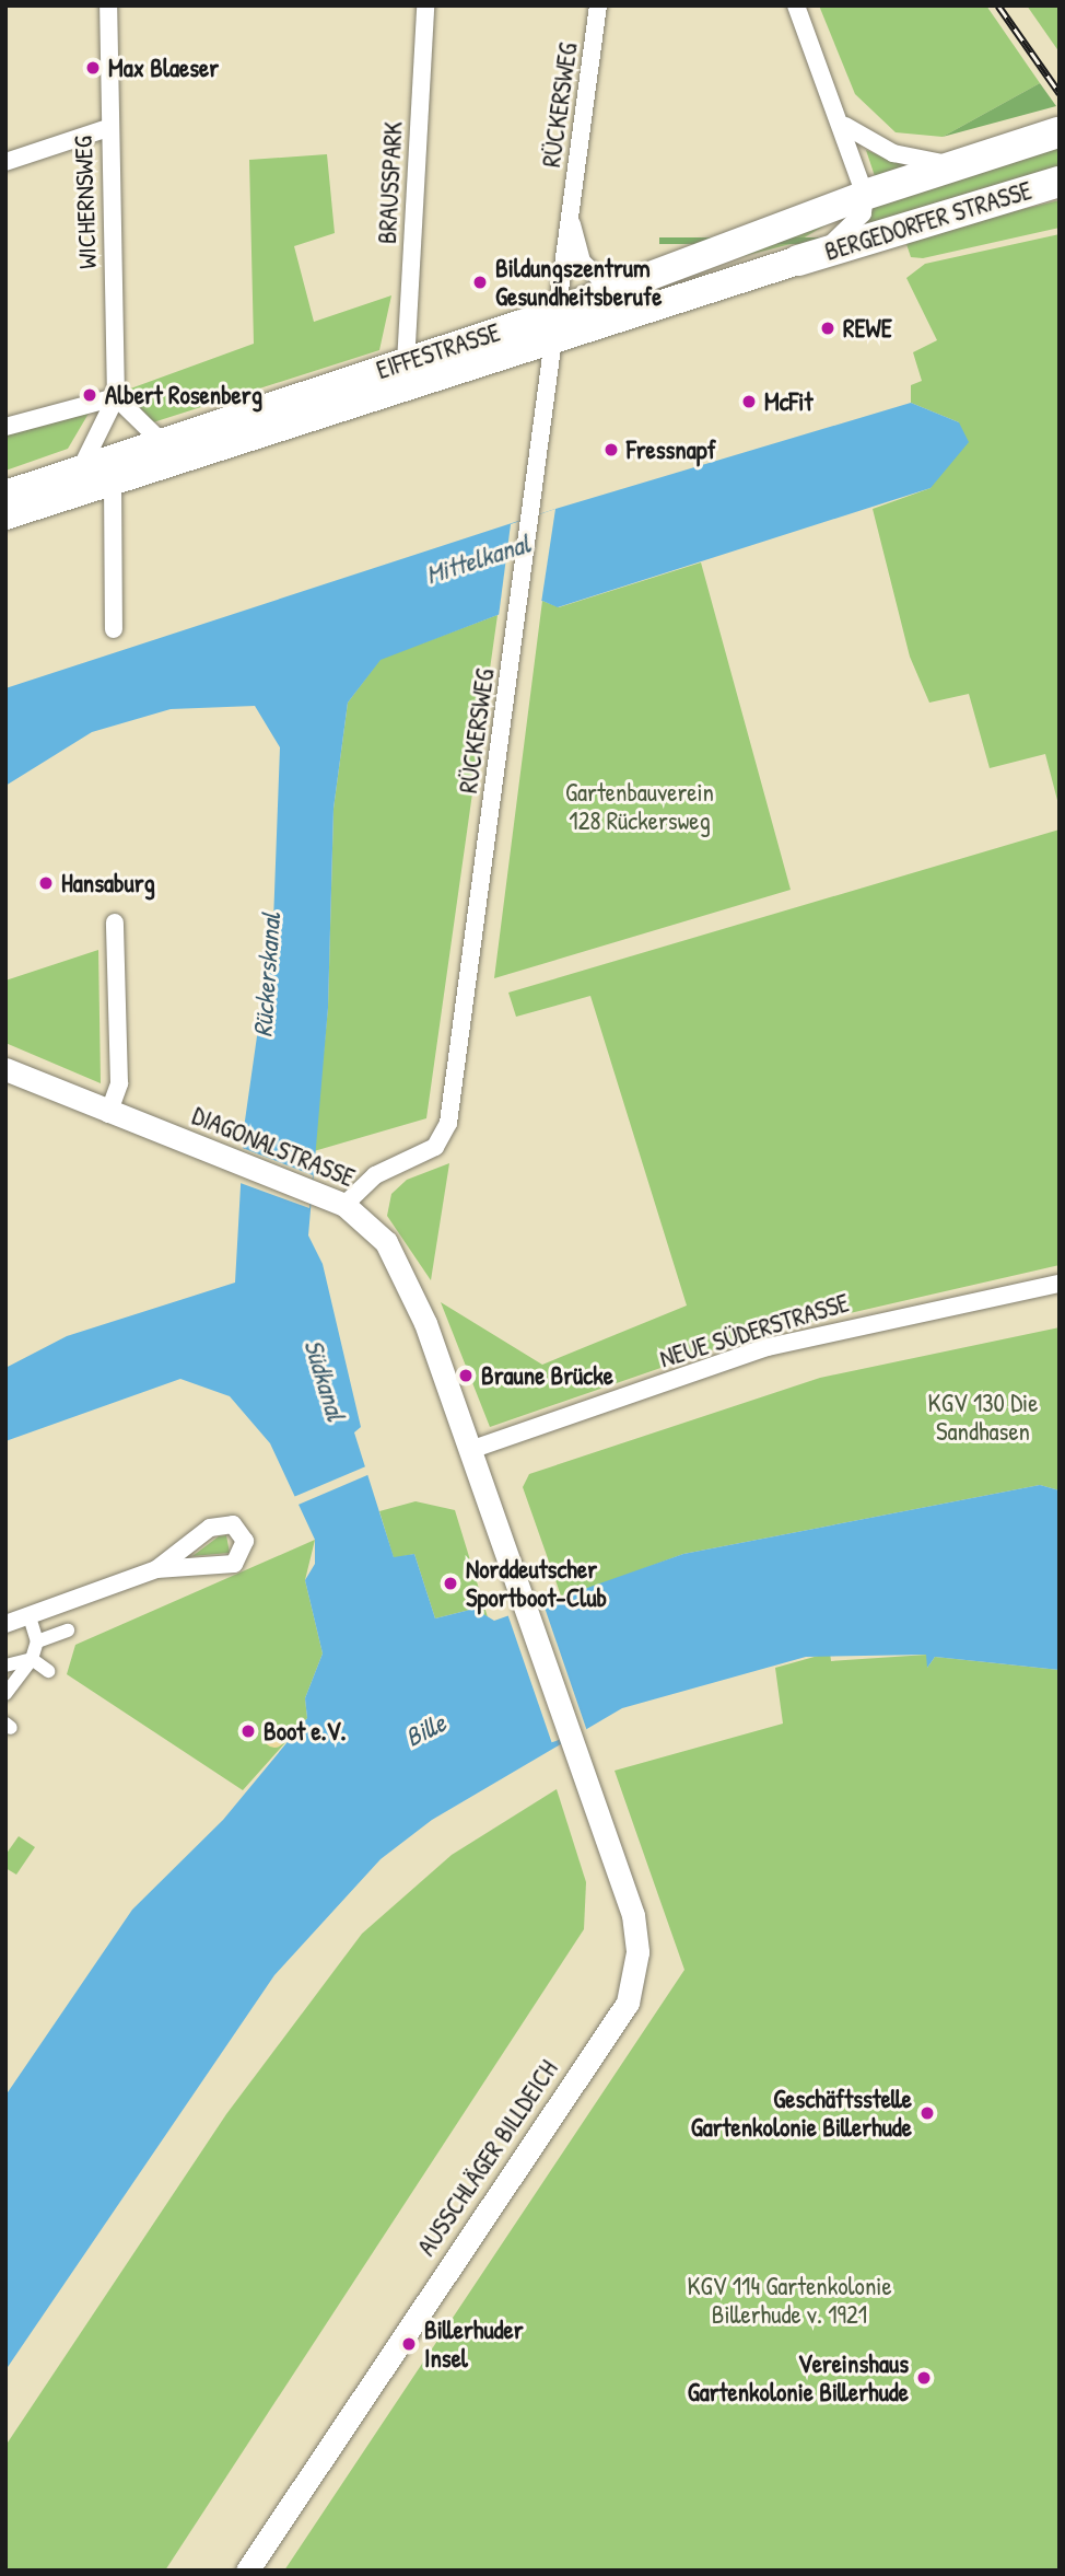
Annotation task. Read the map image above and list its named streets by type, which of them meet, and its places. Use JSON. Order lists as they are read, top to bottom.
{
  "streets": {
    "highway": ["BERGEDORFER STRASSE"],
    "main road": ["EIFFESTRASSE"],
    "street": [
      "RÜCKERSWEG",
      "BRAUSSPARK",
      "WICHERNSWEG",
      "DIAGONALSTRASSE",
      "NEUE SÜDERSTRASSE",
      "AUSSCHLÄGER BILLDEICH"
    ]
  },
  "crossings": [
    ["RÜCKERSWEG", "EIFFESTRASSE"],
    ["RÜCKERSWEG", "DIAGONALSTRASSE"],
    ["BRAUSSPARK", "EIFFESTRASSE"],
    ["WICHERNSWEG", "EIFFESTRASSE"],
    ["BERGEDORFER STRASSE", "EIFFESTRASSE"],
    ["DIAGONALSTRASSE", "NEUE SÜDERSTRASSE"],
    ["DIAGONALSTRASSE", "AUSSCHLÄGER BILLDEICH"],
    ["NEUE SÜDERSTRASSE", "AUSSCHLÄGER BILLDEICH"]
  ],
  "water": [
    "Mittelkanal",
    "Rückerskanal",
    "Südkanal",
    "Bille"
  ],
  "parks": ["Gartenbauverein 128 Rückersweg", "KGV 130 Die Sandhasen", "KGV 114 Gartenkolonie Billerhude v. 1921"],
  "places": [
    "Max Blaeser",
    "Bildungszentrum Gesundheitsberufe",
    "REWE",
    "Albert Rosenberg",
    "McFit",
    "Fressnapf",
    "Hansaburg",
    "Braune Brücke",
    "Norddeutscher Sportboot-Club",
    "Boot e.V.",
    "Geschäftsstelle Gartenkolonie Billerhude",
    "Billerhuder Insel",
    "Vereinshaus Gartenkolonie Billerhude"
  ]
}
